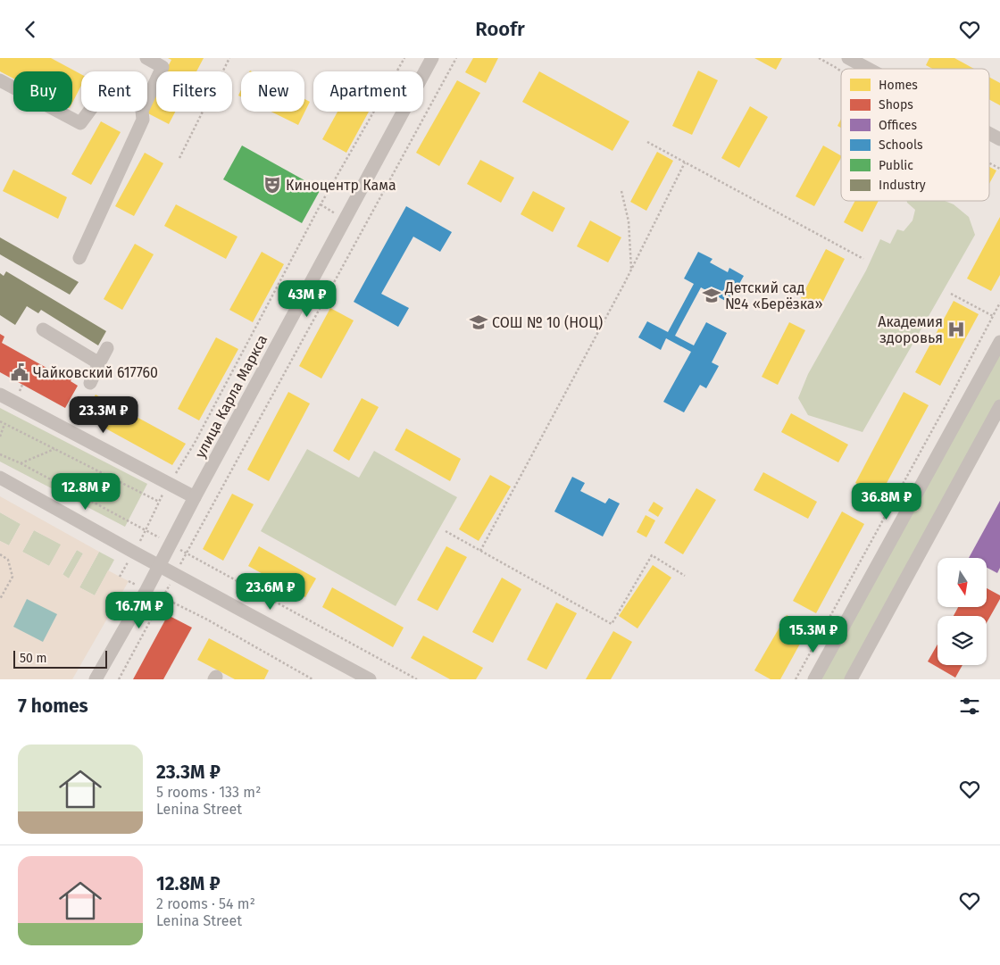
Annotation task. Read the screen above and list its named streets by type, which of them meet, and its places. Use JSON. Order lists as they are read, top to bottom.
{
  "streets": {
    "street": ["улица Карла Маркса"]
  },
  "places": {
    "theatre": ["Киноцентр Кама"],
    "school or university": ["Детский сад №4 «Берёзка»", "СОШ № 10 (НОЦ)"],
    "hospital": ["Академия здоровья"],
    "public building": ["Чайковский 617760"]
  },
  "legend": [
    "Homes",
    "Shops",
    "Offices",
    "Schools",
    "Public",
    "Industry"
  ],
  "scale_bar": "50 m",
  "north": "bottom",
  "page": {
    "header": "Roofr",
    "chip": [
      "Buy",
      "Rent",
      "Filters",
      "New",
      "Apartment"
    ],
    "price": [
      "43M ₽",
      "23.3M ₽",
      "12.8M ₽",
      "36.8M ₽",
      "23.6M ₽",
      "16.7M ₽",
      "15.3M ₽"
    ],
    "scale": "50 m",
    "heading": "7 homes",
    "list": [
      {
        "name": "23.3M ₽",
        "note": "5 rooms · 133 m² · Lenina Street"
      },
      {
        "name": "12.8M ₽",
        "note": "2 rooms · 54 m² · Lenina Street"
      }
    ]
  }
}
